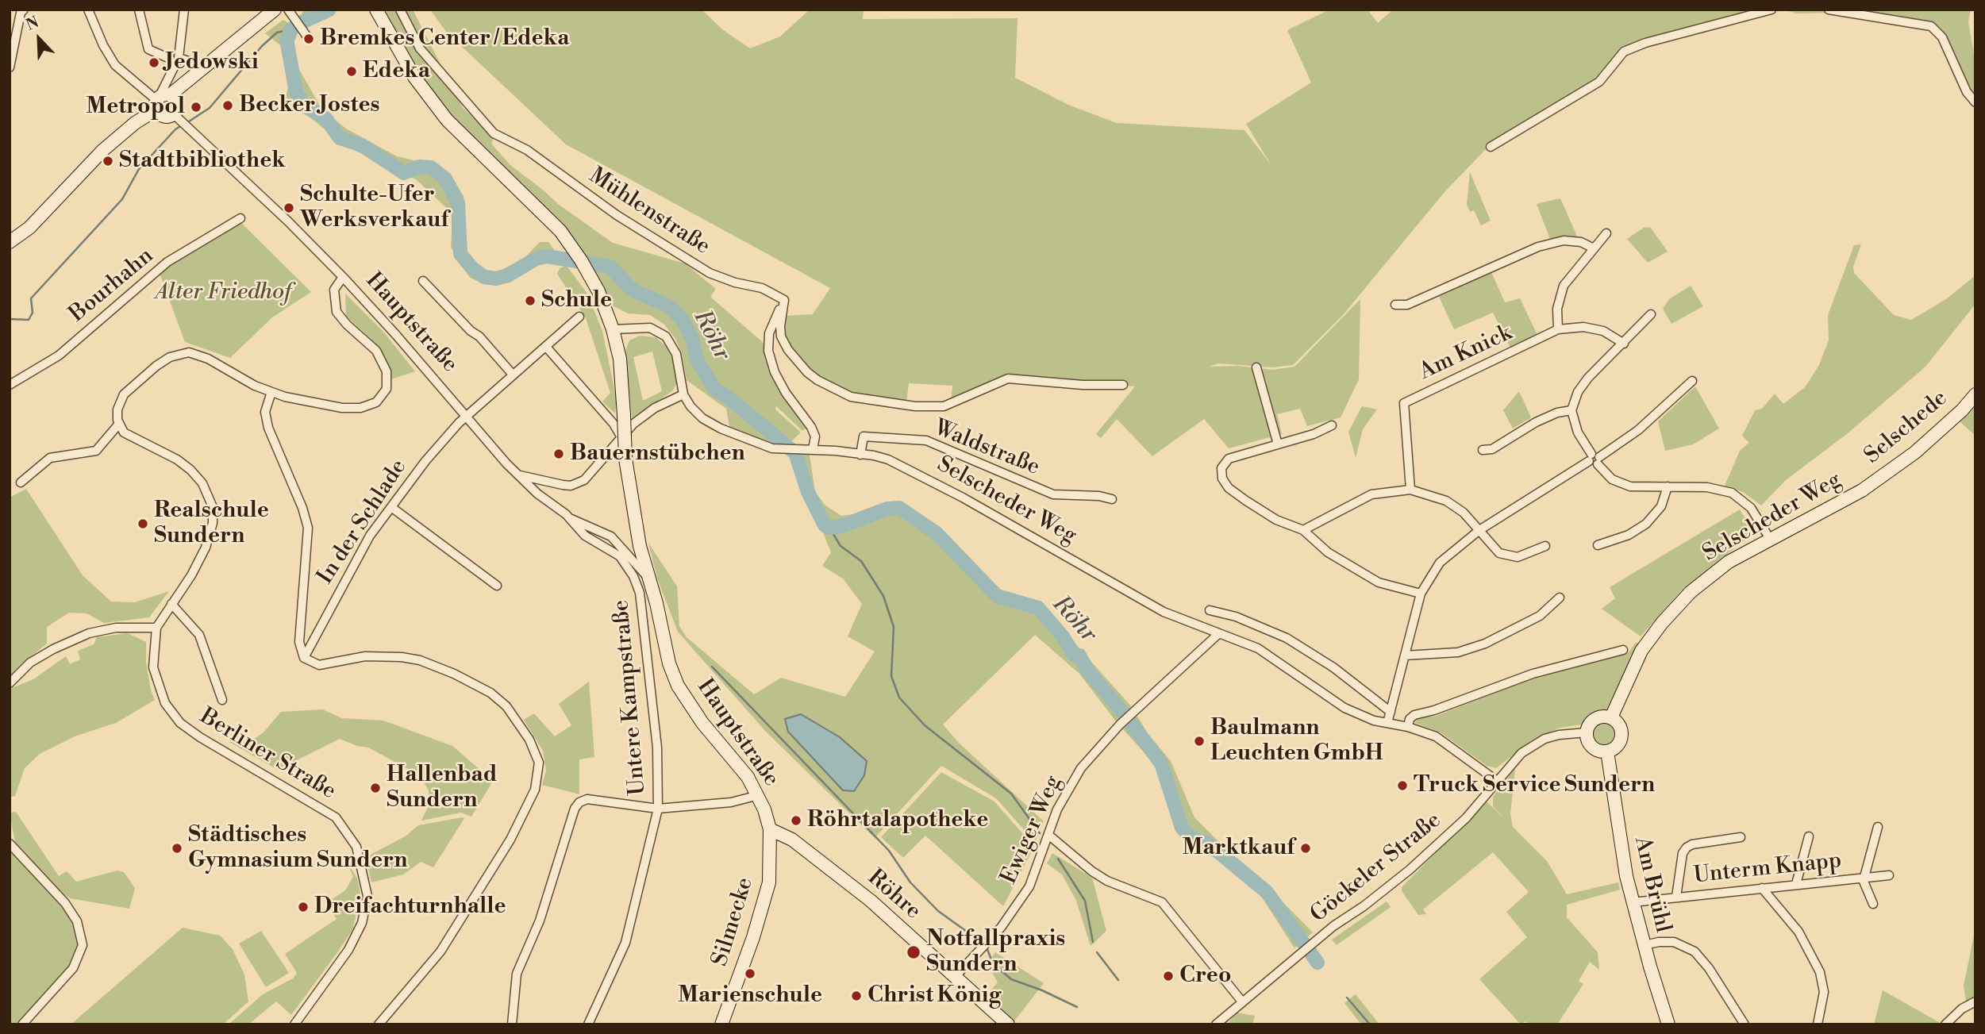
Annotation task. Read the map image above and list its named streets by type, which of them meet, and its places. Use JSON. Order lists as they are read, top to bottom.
{
  "streets": {
    "main road": [
      "Hauptstraße",
      "Selschede",
      "Selscheder Weg",
      "Am Brühl",
      "Röhre",
      "Silmecke"
    ],
    "street": [
      "Mühlenstraße",
      "Bourhahn",
      "Am Knick",
      "Waldstraße",
      "In der Schlade",
      "Untere Kampstraße",
      "Berliner Straße",
      "Ewiger Weg",
      "Göckeler Straße",
      "Unterm Knapp"
    ]
  },
  "crossings": [
    ["Hauptstraße", "Selscheder Weg"],
    ["Hauptstraße", "In der Schlade"],
    ["Hauptstraße", "Untere Kampstraße"],
    ["Hauptstraße", "Röhre"],
    ["Hauptstraße", "Silmecke"],
    ["Selschede", "Selscheder Weg"],
    ["Waldstraße", "Selscheder Weg"],
    ["Selscheder Weg", "Ewiger Weg"],
    ["Selscheder Weg", "Göckeler Straße"],
    ["Selscheder Weg", "Am Brühl"],
    ["Ewiger Weg", "Röhre"],
    ["Göckeler Straße", "Am Brühl"],
    ["Unterm Knapp", "Am Brühl"],
    ["Röhre", "Silmecke"]
  ],
  "water": ["Röhr"],
  "parks": ["Alter Friedhof"],
  "places": [
    "Bremkes Center / Edeka",
    "Jedowski",
    "Edeka",
    "Becker Jostes",
    "Metropol",
    "Stadtbibliothek",
    "Schulte-Ufer Werksverkauf",
    "Schule",
    "Bauernstübchen",
    "Realschule Sundern",
    "Baulmann Leuchten GmbH",
    "Truck Service Sundern",
    "Hallenbad Sundern",
    "Röhrtalapotheke",
    "Städtisches Gymnasium Sundern",
    "Marktkauf",
    "Dreifachturnhalle",
    "Notfallpraxis Sundern",
    "Marienschule",
    "Creo",
    "Christ König"
  ],
  "north": "top left"
}
